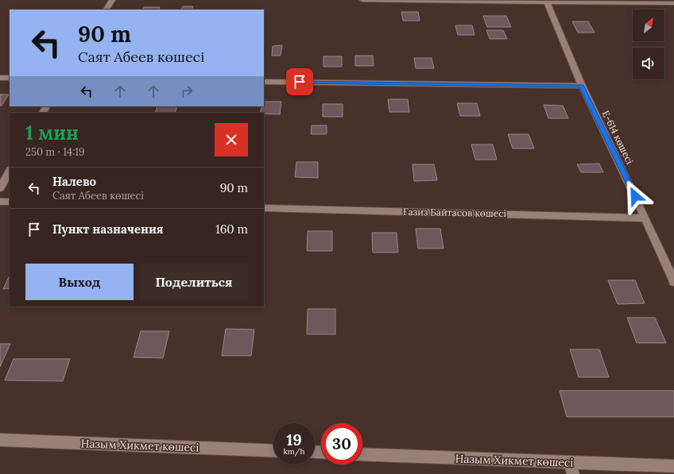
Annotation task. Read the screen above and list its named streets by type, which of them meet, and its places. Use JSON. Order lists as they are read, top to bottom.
{
  "streets": {
    "street": ["Е-614 көшесі", "Ғазиз Байтасов көшесі", "Назым Хикмет көшесі"]
  },
  "crossings": [
    ["Е-614 көшесі", "Ғазиз Байтасов көшесі"]
  ],
  "north": "top right",
  "page": {
    "turn": ["90 m", "Саят Абеев көшесі"],
    "heading": ["1 мин", "250 m · 14:19"],
    "list": [
      {
        "name": "Налево",
        "note": "Саят Абеев көшесі",
        "value": "90 m"
      },
      {
        "name": "Пункт назначения",
        "value": "160 m"
      }
    ],
    "buttons": ["Выход", "Поделиться"],
    "speed": "19 km/h",
    "limit": "30"
  }
}
